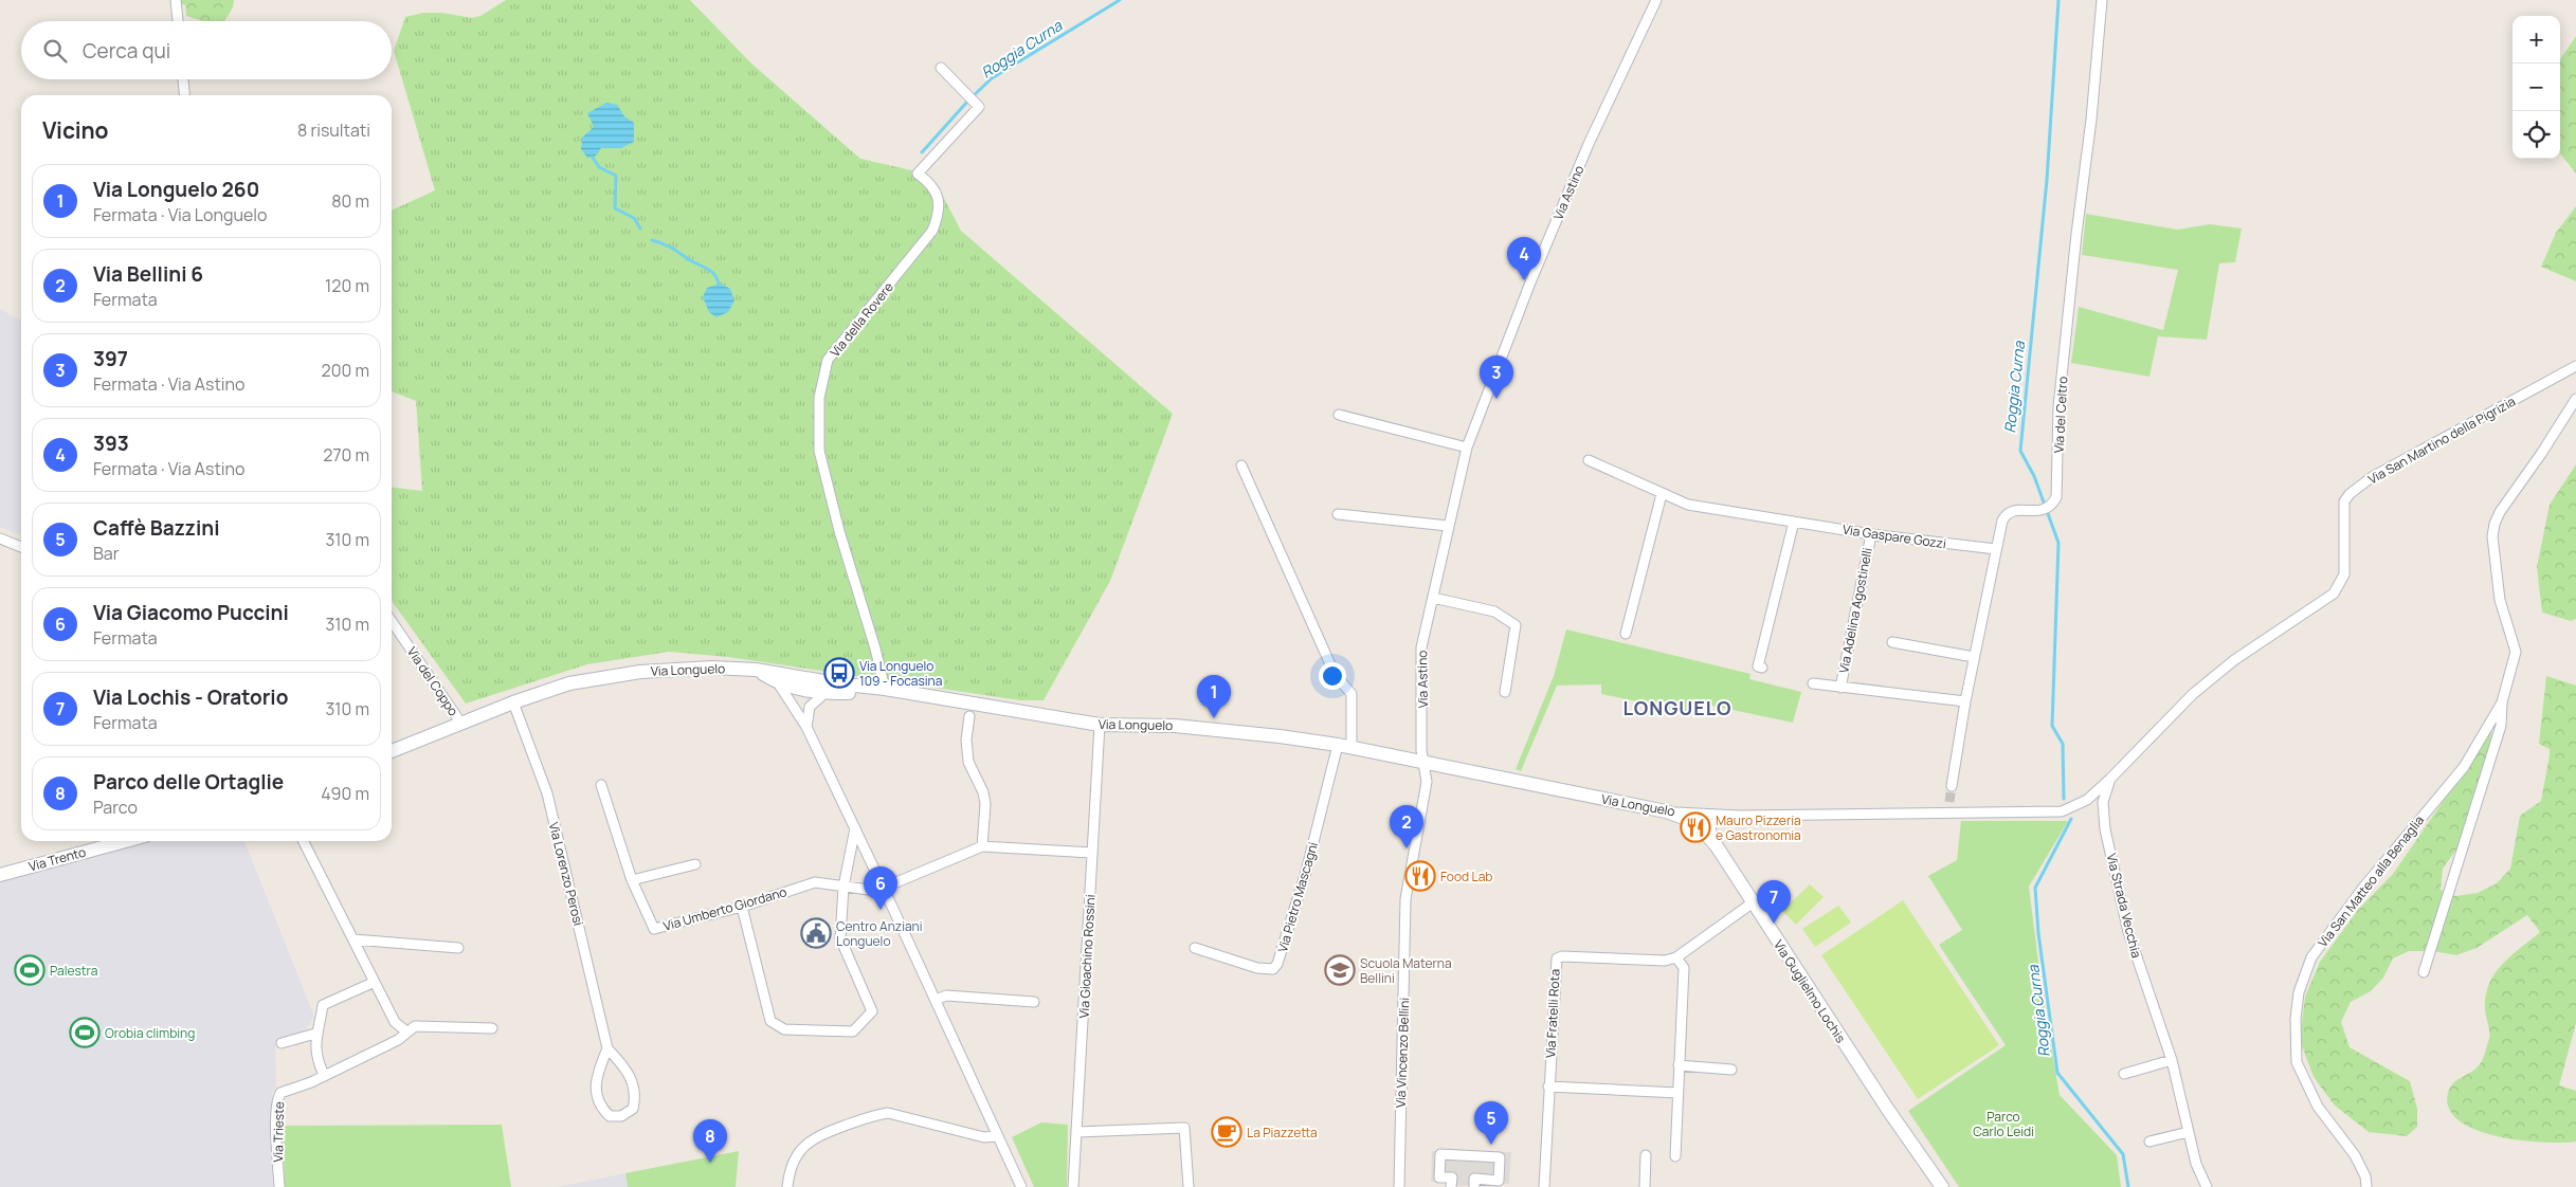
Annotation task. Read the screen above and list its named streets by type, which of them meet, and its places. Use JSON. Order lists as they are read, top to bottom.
{
  "streets": {
    "street": [
      "Via Astino",
      "Via della Rovere",
      "Via del Celtro",
      "Via San Martino della Pigrizia",
      "Via Gaspare Gozzi",
      "Via Adelina Agostinelli",
      "Via Longuelo",
      "Via del Coppo",
      "Via Trento",
      "Via Lorenzo Perosi",
      "Via San Matteo alla Benaglia",
      "Via Pietro Mascagni",
      "Via Strada Vecchia",
      "Via Umberto Giordano",
      "Via Gioachino Rossini",
      "Via Guglielmo Lochis",
      "Via Fratelli Rota",
      "Via Vincenzo Bellini",
      "Via Trieste"
    ]
  },
  "crossings": [
    ["Via Astino", "Via Longuelo"],
    ["Via Astino", "Via Vincenzo Bellini"],
    ["Via della Rovere", "Via Longuelo"],
    ["Via del Celtro", "Via Gaspare Gozzi"],
    ["Via San Martino della Pigrizia", "Via Longuelo"],
    ["Via San Martino della Pigrizia", "Via Strada Vecchia"],
    ["Via Gaspare Gozzi", "Via Adelina Agostinelli"],
    ["Via Longuelo", "Via del Coppo"],
    ["Via Longuelo", "Via Lorenzo Perosi"],
    ["Via Longuelo", "Via Pietro Mascagni"],
    ["Via Longuelo", "Via Strada Vecchia"],
    ["Via Longuelo", "Via Gioachino Rossini"],
    ["Via Longuelo", "Via Guglielmo Lochis"],
    ["Via Longuelo", "Via Vincenzo Bellini"],
    ["Via Guglielmo Lochis", "Via Fratelli Rota"]
  ],
  "districts": ["LONGUELO"],
  "water": ["Roggia Curna"],
  "parks": ["Parco Carlo Leidi"],
  "places": {
    "bus stop": ["Via Longuelo 109 - Focasina"],
    "restaurant": ["Mauro Pizzeria e Gastronomia", "Food Lab"],
    "public building": ["Centro Anziani Longuelo"],
    "sports": ["Palestra", "Orobia climbing"],
    "school or university": ["Scuola Materna Bellini"],
    "cafe": ["La Piazzetta"]
  },
  "page": {
    "map_buttons": ["+", "−"],
    "search": "Cerca qui",
    "heading": ["Vicino", "8 risultati"],
    "list": [
      {
        "mark": "1",
        "name": "Via Longuelo 260",
        "note": "Fermata · Via Longuelo",
        "value": "80 m"
      },
      {
        "mark": "2",
        "name": "Via Bellini 6",
        "note": "Fermata",
        "value": "120 m"
      },
      {
        "mark": "3",
        "name": "397",
        "note": "Fermata · Via Astino",
        "value": "200 m"
      },
      {
        "mark": "4",
        "name": "393",
        "note": "Fermata · Via Astino",
        "value": "270 m"
      },
      {
        "mark": "5",
        "name": "Caffè Bazzini",
        "note": "Bar",
        "value": "310 m"
      },
      {
        "mark": "6",
        "name": "Via Giacomo Puccini",
        "note": "Fermata",
        "value": "310 m"
      },
      {
        "mark": "7",
        "name": "Via Lochis - Oratorio",
        "note": "Fermata",
        "value": "310 m"
      },
      {
        "mark": "8",
        "name": "Parco delle Ortaglie",
        "note": "Parco",
        "value": "490 m"
      }
    ],
    "pins": [
      "4",
      "3",
      "1",
      "2",
      "6",
      "7",
      "5",
      "8"
    ]
  }
}
